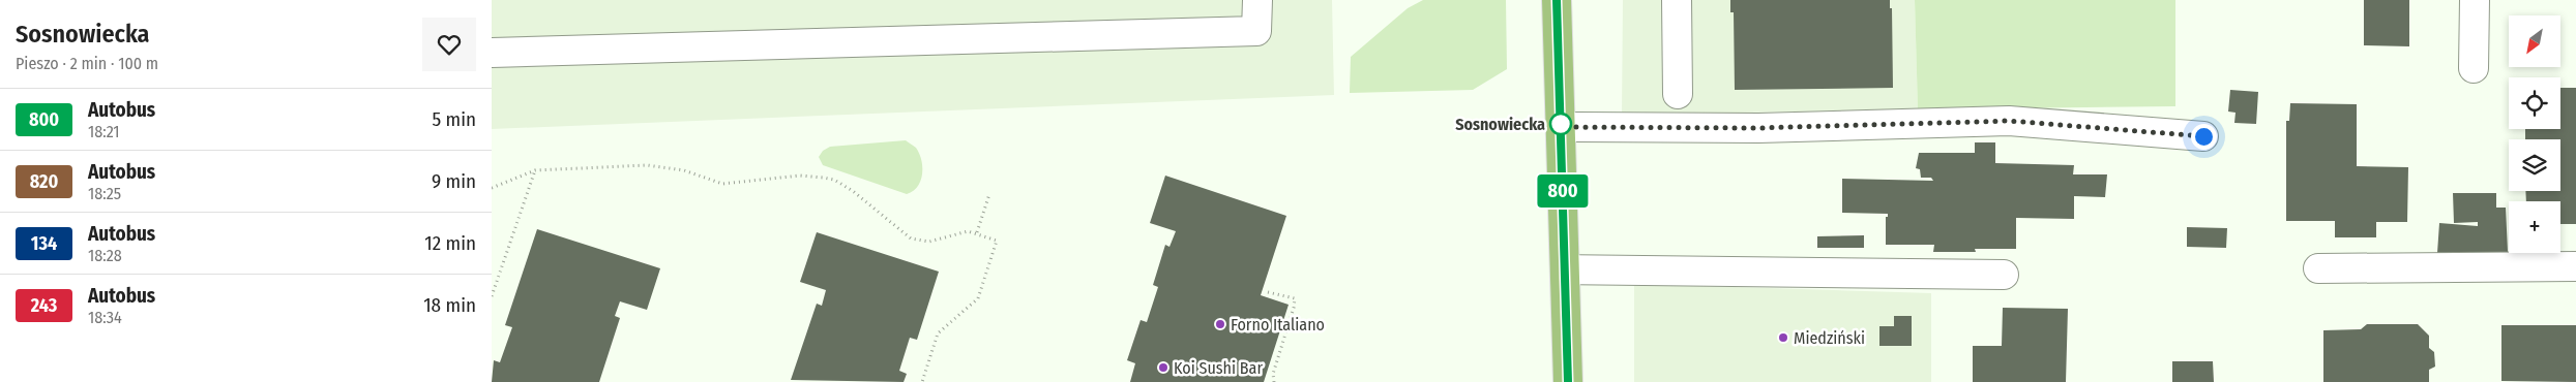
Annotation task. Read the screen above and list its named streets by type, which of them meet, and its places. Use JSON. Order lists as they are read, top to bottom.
{
  "places": [
    "Sosnowiecka",
    "Forno Italiano",
    "Miedziński",
    "Koi Sushi Bar"
  ],
  "lines": ["bus line 800"],
  "north": "bottom left",
  "page": {
    "heading": ["Sosnowiecka", "Pieszo · 2 min · 100 m"],
    "on_map": "800",
    "map_buttons": "+",
    "list": [
      {
        "mark": "800",
        "name": "Autobus",
        "note": "18:21",
        "value": "5 min"
      },
      {
        "mark": "820",
        "name": "Autobus",
        "note": "18:25",
        "value": "9 min"
      },
      {
        "mark": "134",
        "name": "Autobus",
        "note": "18:28",
        "value": "12 min"
      },
      {
        "mark": "243",
        "name": "Autobus",
        "note": "18:34",
        "value": "18 min"
      }
    ]
  }
}
